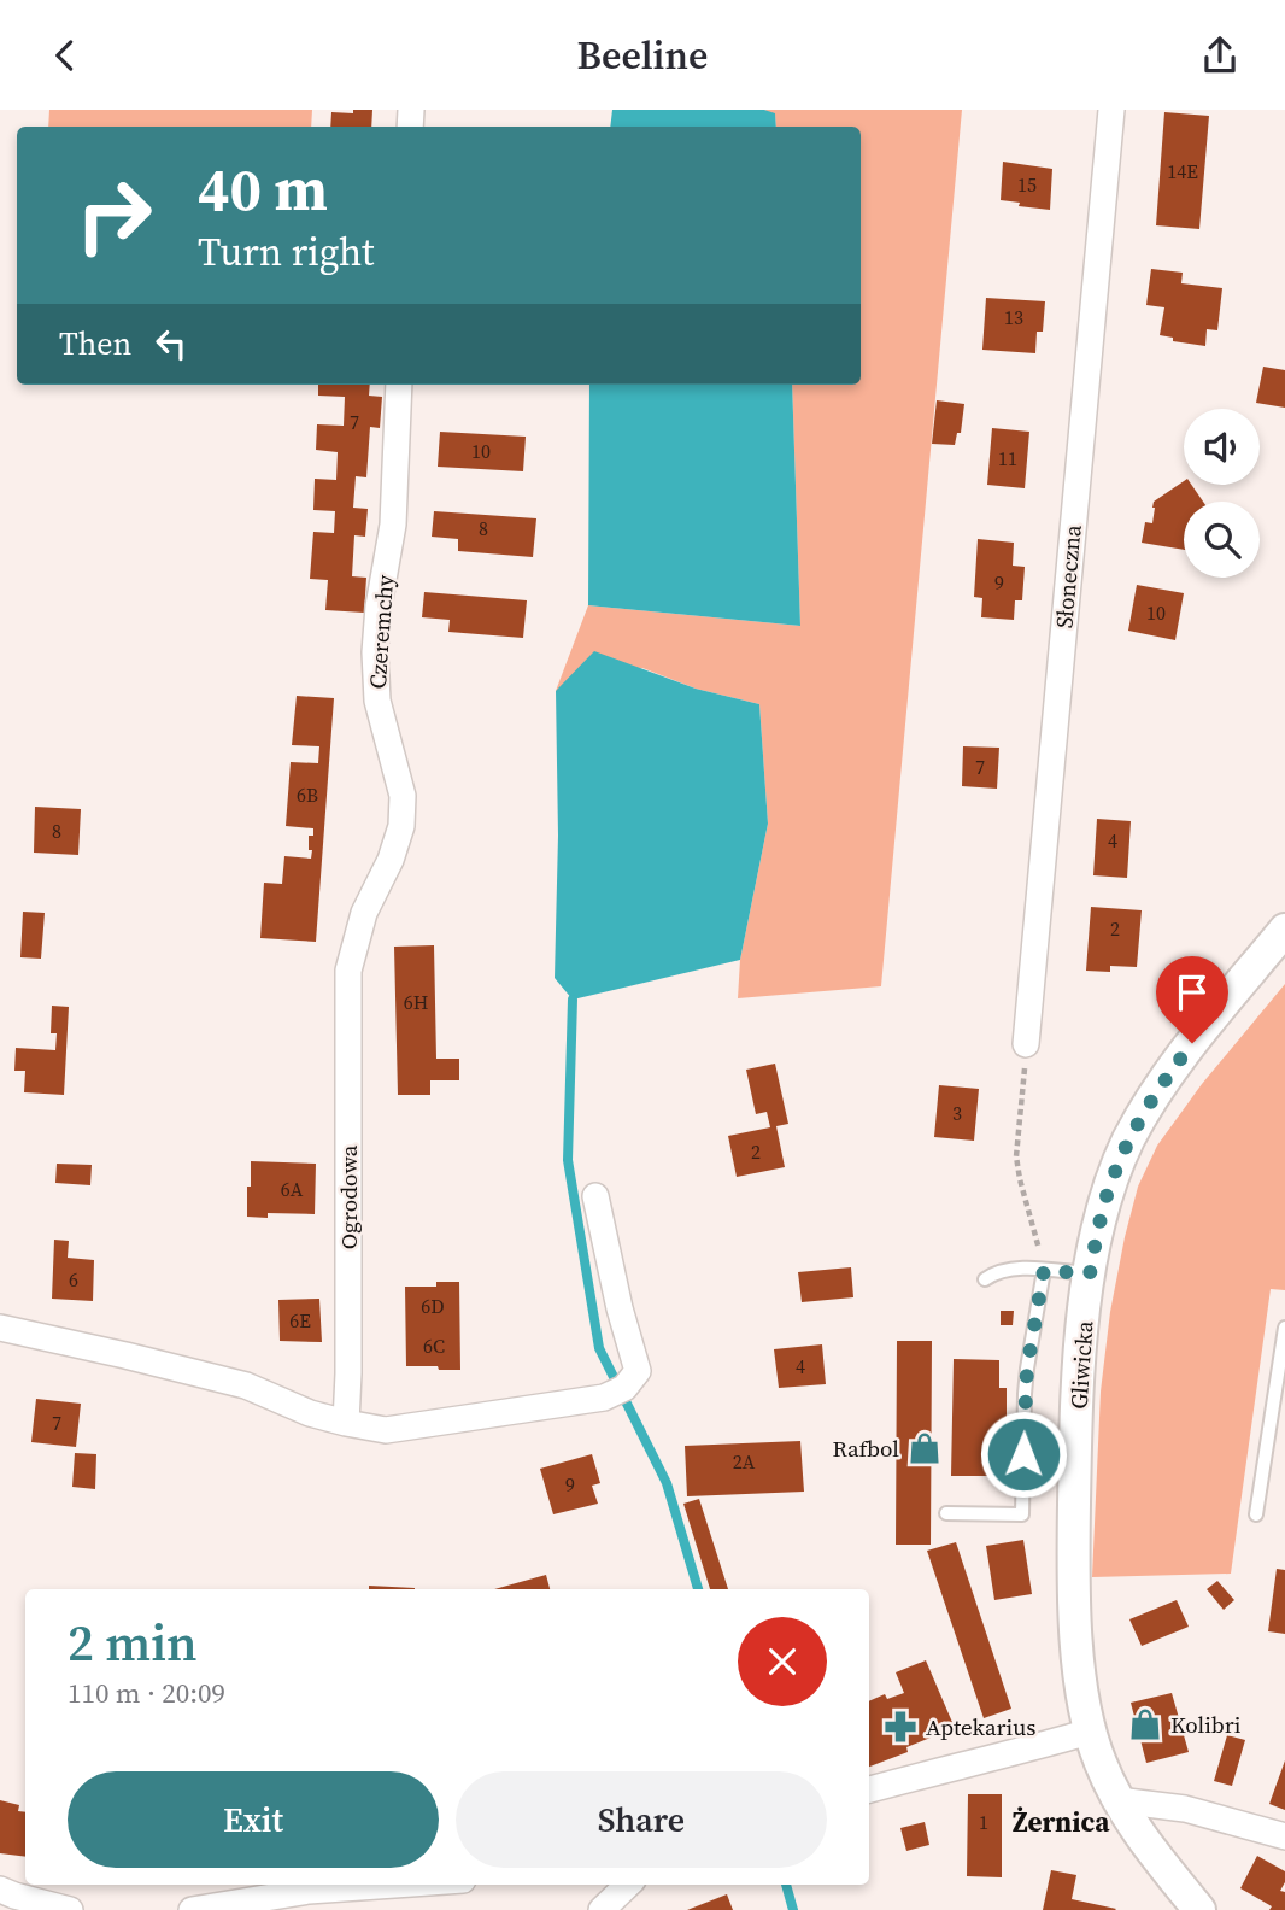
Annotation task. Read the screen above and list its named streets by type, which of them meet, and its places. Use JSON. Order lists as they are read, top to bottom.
{
  "streets": {
    "street": [
      "Słoneczna",
      "Czeremchy",
      "Ogrodowa",
      "Gliwicka"
    ]
  },
  "crossings": [
    ["Czeremchy", "Ogrodowa"]
  ],
  "districts": ["Żernica"],
  "places": {
    "shop": ["Rafbol", "Kolibri"],
    "pharmacy": ["Aptekarius"]
  },
  "house_numbers": [
    "14E",
    "15",
    "13",
    "7",
    "10",
    "11",
    "8",
    "9",
    "10",
    "7",
    "6B",
    "8",
    "4",
    "2",
    "6H",
    "3",
    "2",
    "6A",
    "6",
    "6D",
    "6E",
    "6C",
    "4",
    "7",
    "2A",
    "9",
    "1"
  ],
  "page": {
    "header": "Beeline",
    "turn": ["40 m", "Turn right"],
    "then": "Then",
    "heading": ["2 min", "110 m · 20:09"],
    "buttons": ["Exit", "Share"]
  }
}
